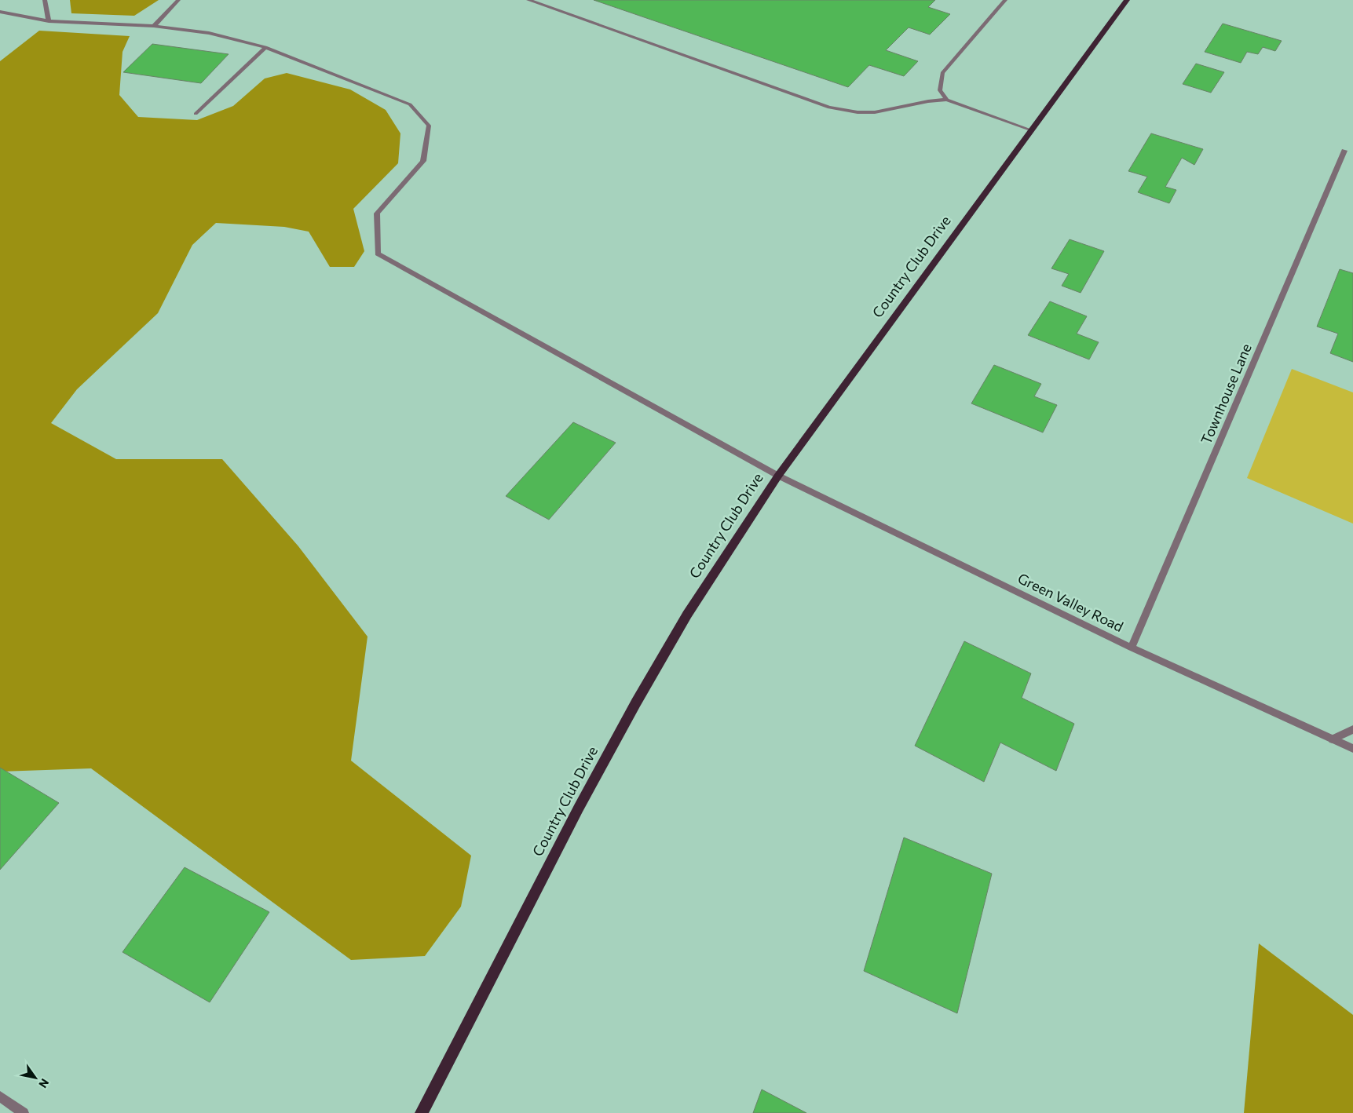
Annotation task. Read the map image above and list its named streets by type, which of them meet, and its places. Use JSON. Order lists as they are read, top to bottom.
{
  "streets": {
    "main road": ["Country Club Drive"],
    "street": ["Townhouse Lane", "Green Valley Road"]
  },
  "crossings": [
    ["Country Club Drive", "Green Valley Road"],
    ["Townhouse Lane", "Green Valley Road"]
  ],
  "north": "bottom right"
}
